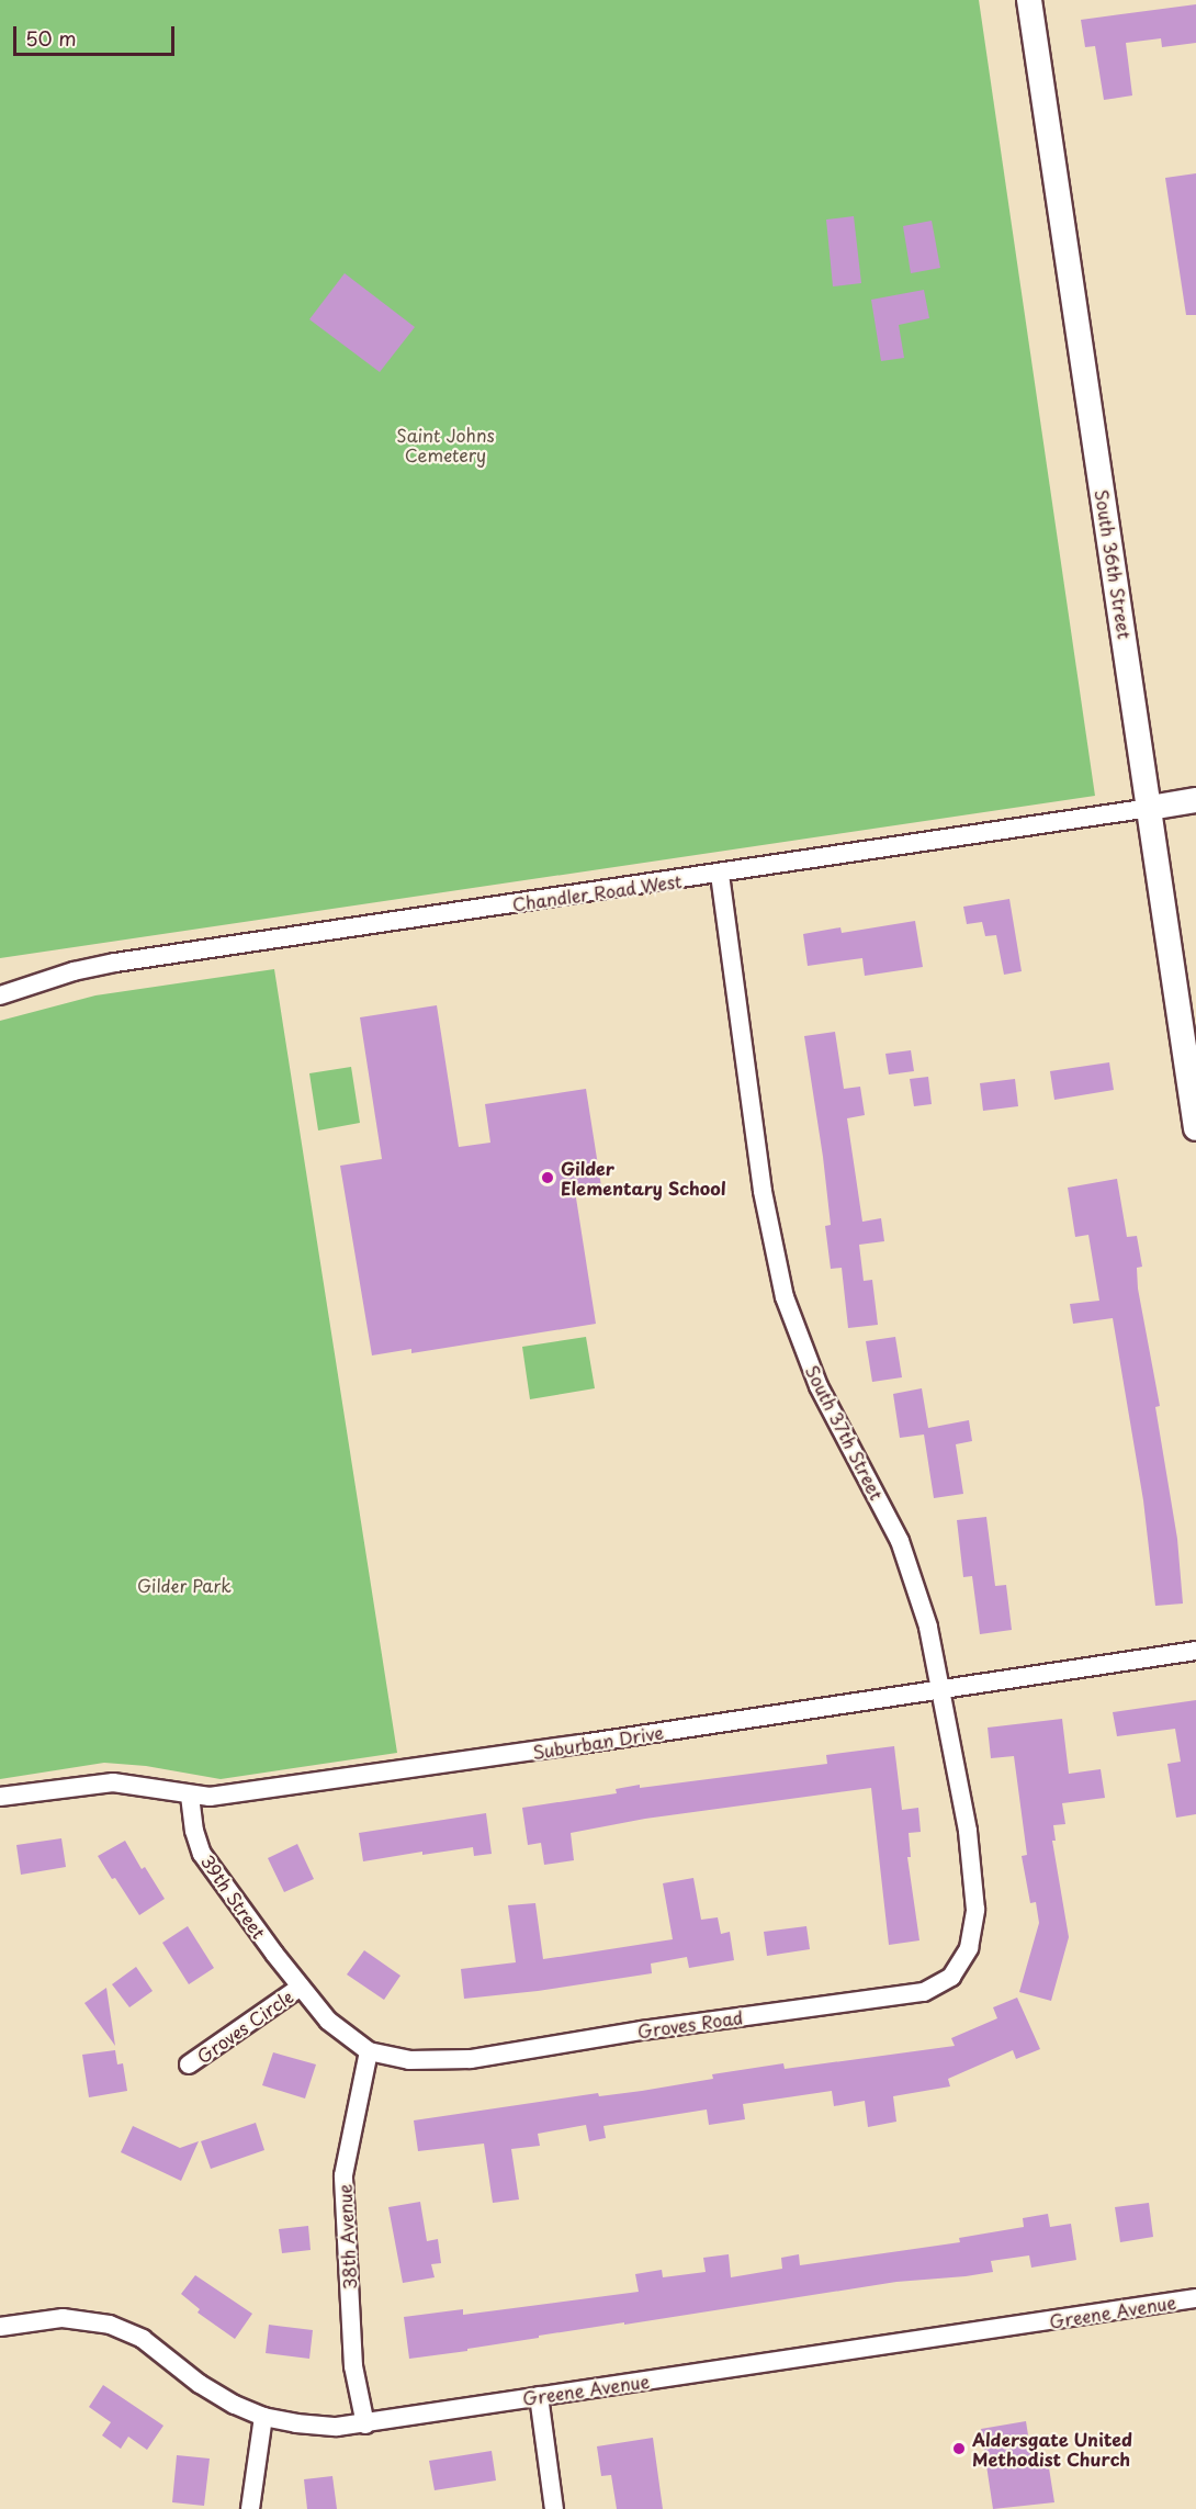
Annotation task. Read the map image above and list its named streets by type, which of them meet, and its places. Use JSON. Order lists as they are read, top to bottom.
{
  "streets": {
    "main road": ["South 36th Street", "Chandler Road West"],
    "street": [
      "South 37th Street",
      "Suburban Drive",
      "39th Street",
      "Groves Road",
      "Groves Circle",
      "38th Avenue",
      "Greene Avenue"
    ]
  },
  "crossings": [
    ["South 36th Street", "Chandler Road West"],
    ["Chandler Road West", "South 37th Street"],
    ["South 37th Street", "Suburban Drive"],
    ["South 37th Street", "Groves Road"],
    ["Suburban Drive", "39th Street"],
    ["39th Street", "Groves Road"],
    ["39th Street", "Groves Circle"],
    ["Groves Road", "Groves Circle"],
    ["Groves Road", "38th Avenue"],
    ["38th Avenue", "Greene Avenue"]
  ],
  "parks": ["Saint Johns Cemetery", "Gilder Park"],
  "places": ["Gilder Elementary School", "Aldersgate United Methodist Church"],
  "scale_bar": "50 m"
}
